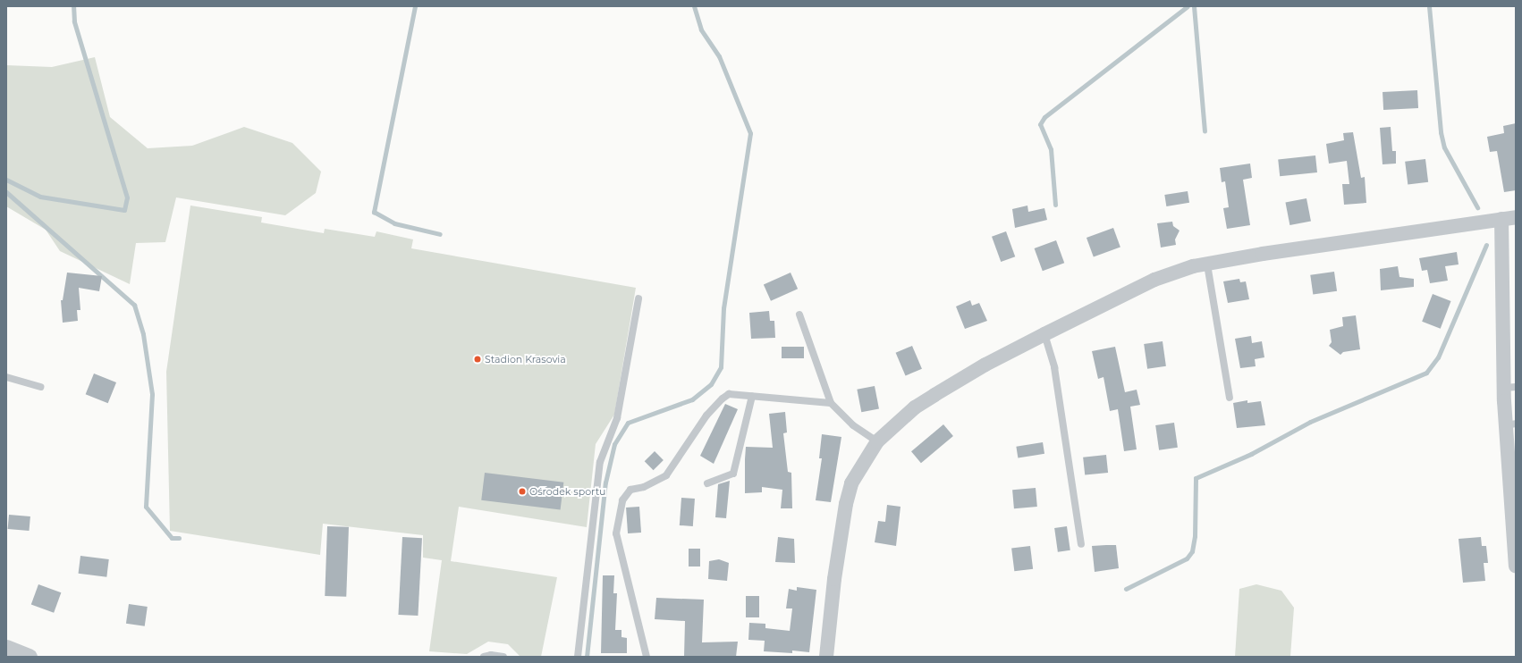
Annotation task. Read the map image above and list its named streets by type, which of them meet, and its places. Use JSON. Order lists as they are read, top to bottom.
{
  "places": ["Stadion Krasovia", "Ośrodek sportu"]
}
